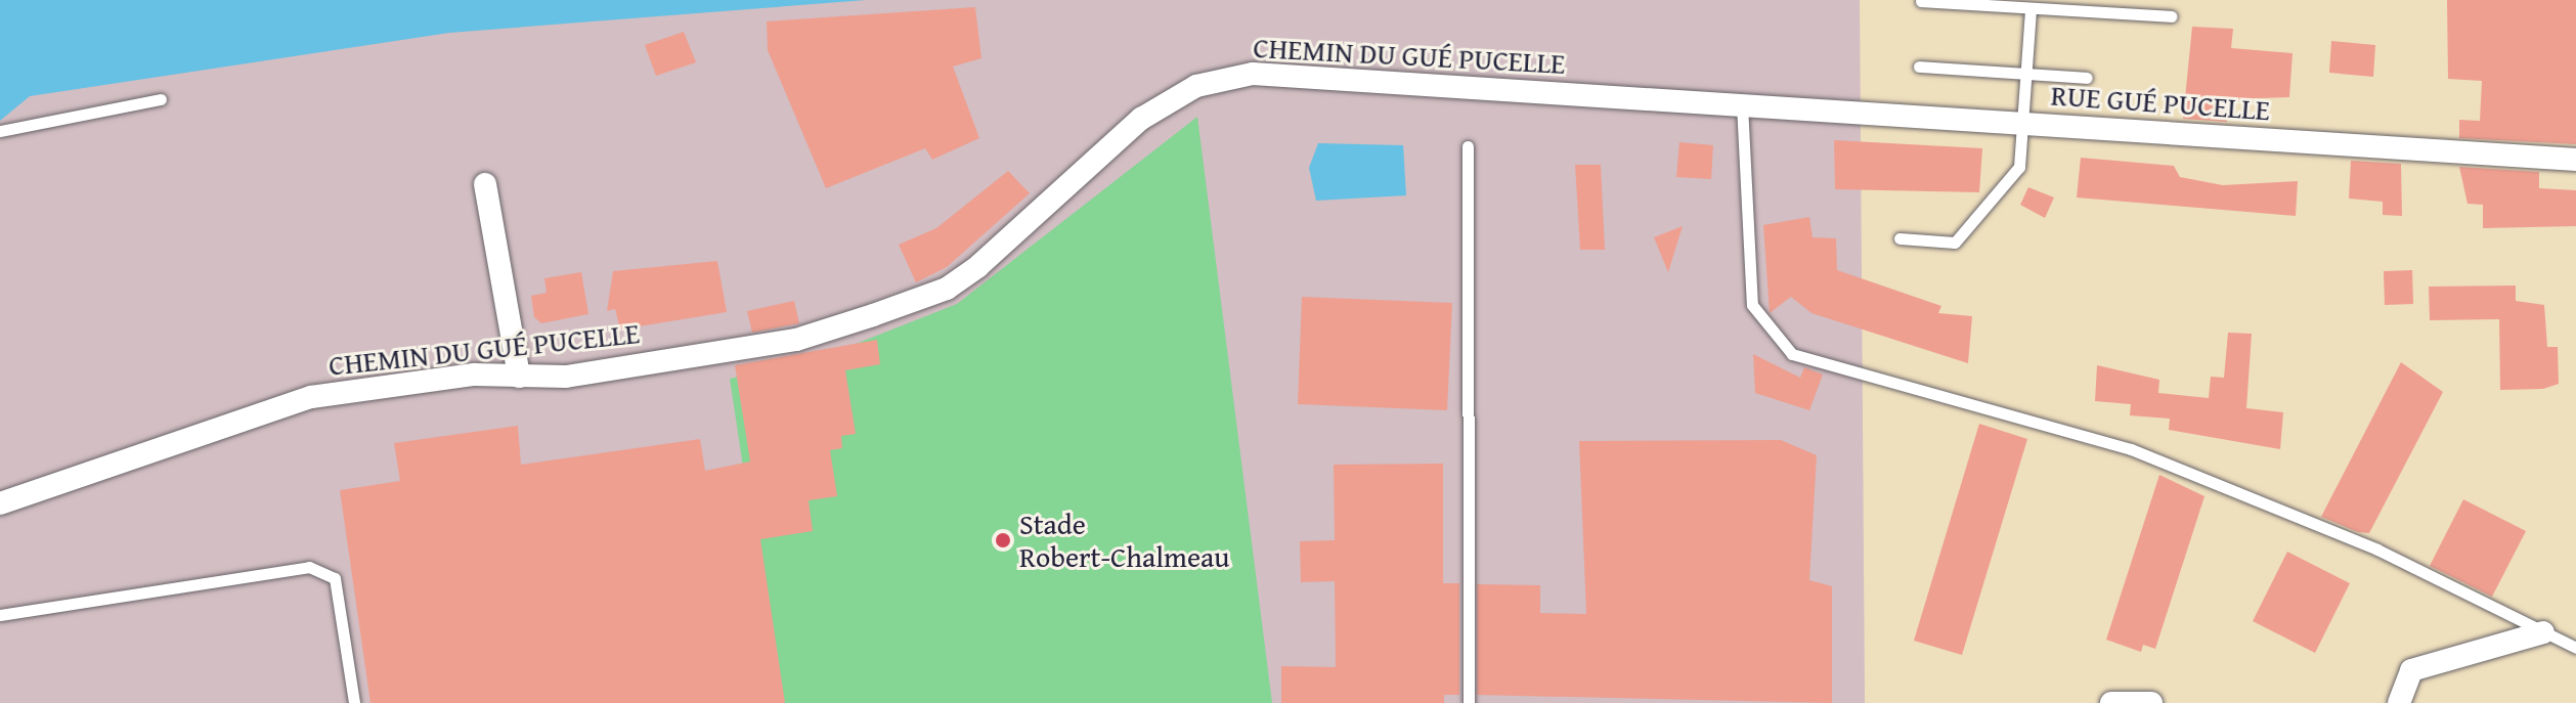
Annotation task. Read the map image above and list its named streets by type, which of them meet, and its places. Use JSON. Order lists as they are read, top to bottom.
{
  "streets": {
    "street": ["CHEMIN DU GUÉ PUCELLE", "RUE GUÉ PUCELLE"]
  },
  "crossings": [
    ["CHEMIN DU GUÉ PUCELLE", "RUE GUÉ PUCELLE"]
  ],
  "places": ["Stade Robert-Chalmeau"]
}
